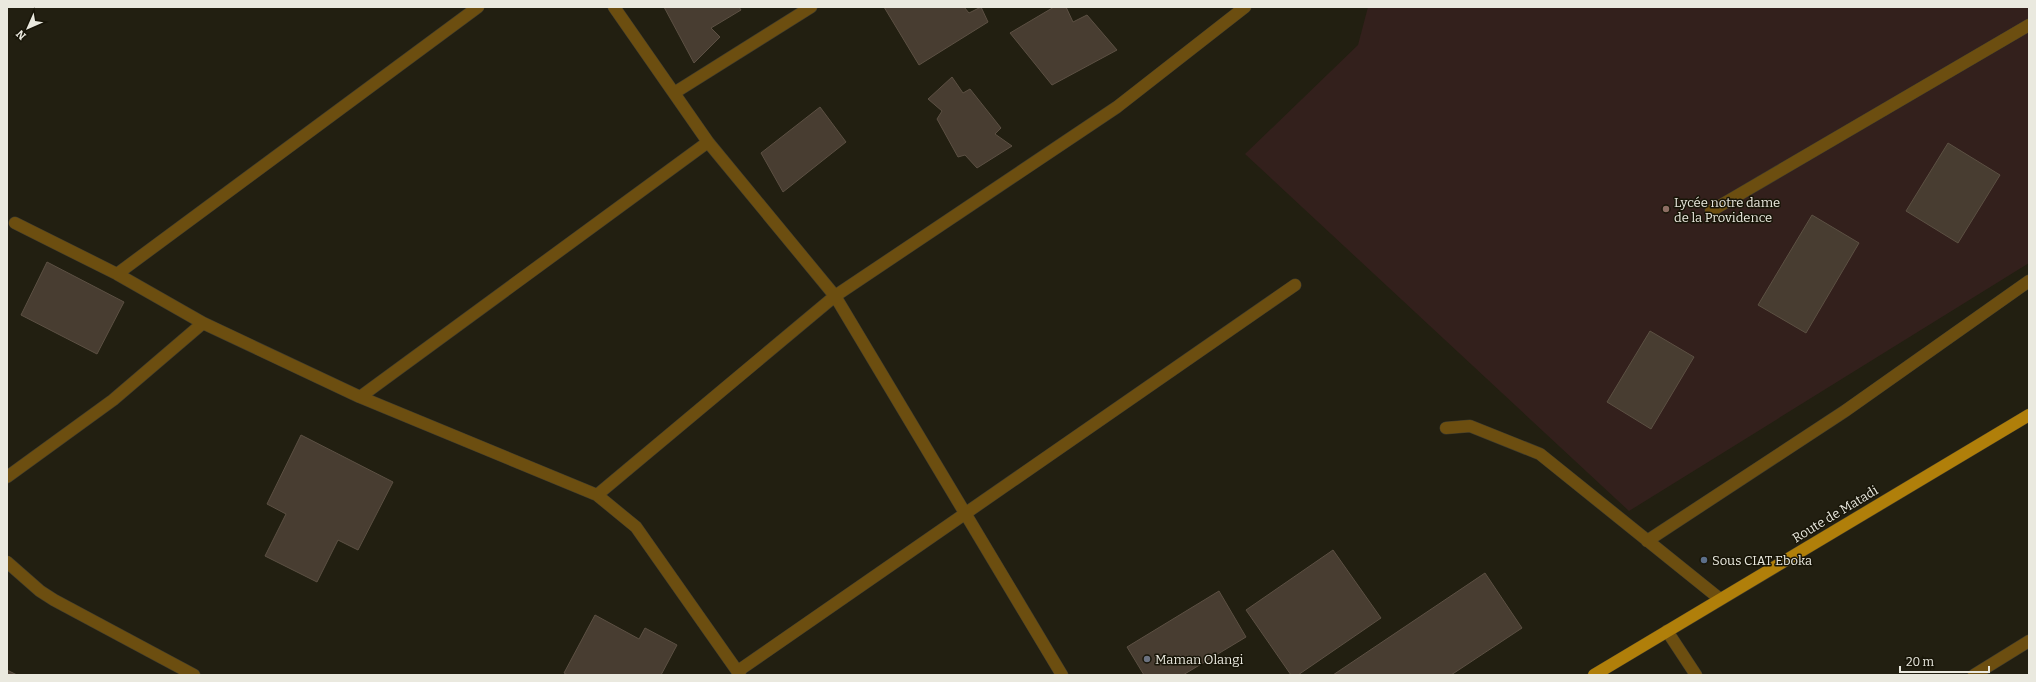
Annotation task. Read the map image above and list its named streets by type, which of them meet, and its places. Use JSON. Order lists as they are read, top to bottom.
{
  "streets": {
    "main road": ["Route de Matadi"]
  },
  "places": ["Lycée notre dame de la Providence", "Sous CIAT Eboka", "Maman Olangi"],
  "scale_bar": "20 m",
  "north": "bottom left"
}
